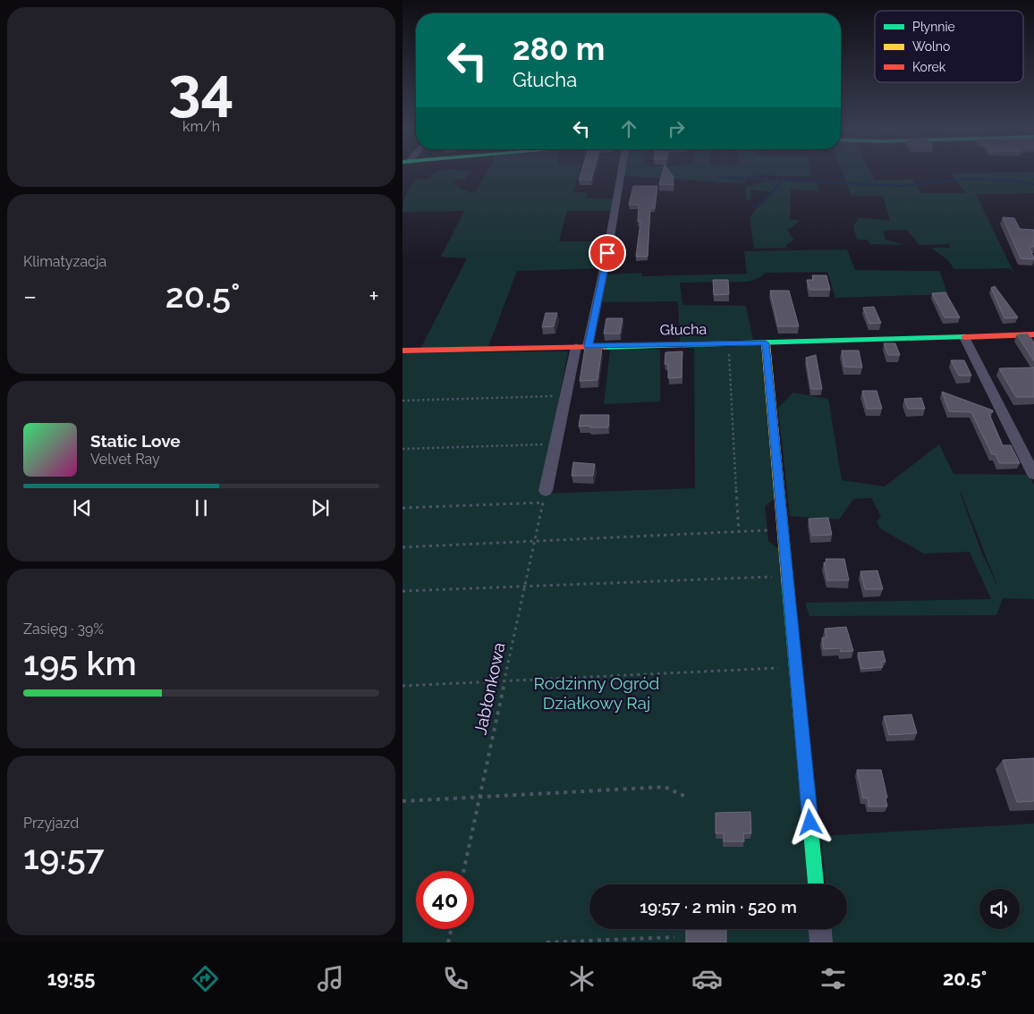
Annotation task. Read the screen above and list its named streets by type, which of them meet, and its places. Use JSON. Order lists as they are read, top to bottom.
{
  "streets": {
    "street": ["Głucha"],
    "path": ["Jabłonkowa"]
  },
  "parks": ["Rodzinny Ogród Działkowy Raj"],
  "legend": ["Płynnie", "Wolno", "Korek"],
  "page": {
    "tile": [
      ["34", "km/h"],
      "Klimatyzacja",
      ["Zasięg · 39%", "195 km"],
      ["Przyjazd", "19:57"]
    ],
    "turn": ["280 m", "Głucha"],
    "heat": ["−", "20.5°", "+"],
    "song": ["Static Love", "Velvet Ray"],
    "limit": "40",
    "trip": "19:57 · 2 min · 520 m",
    "tabs": ["19:55", "20.5°"]
  }
}
